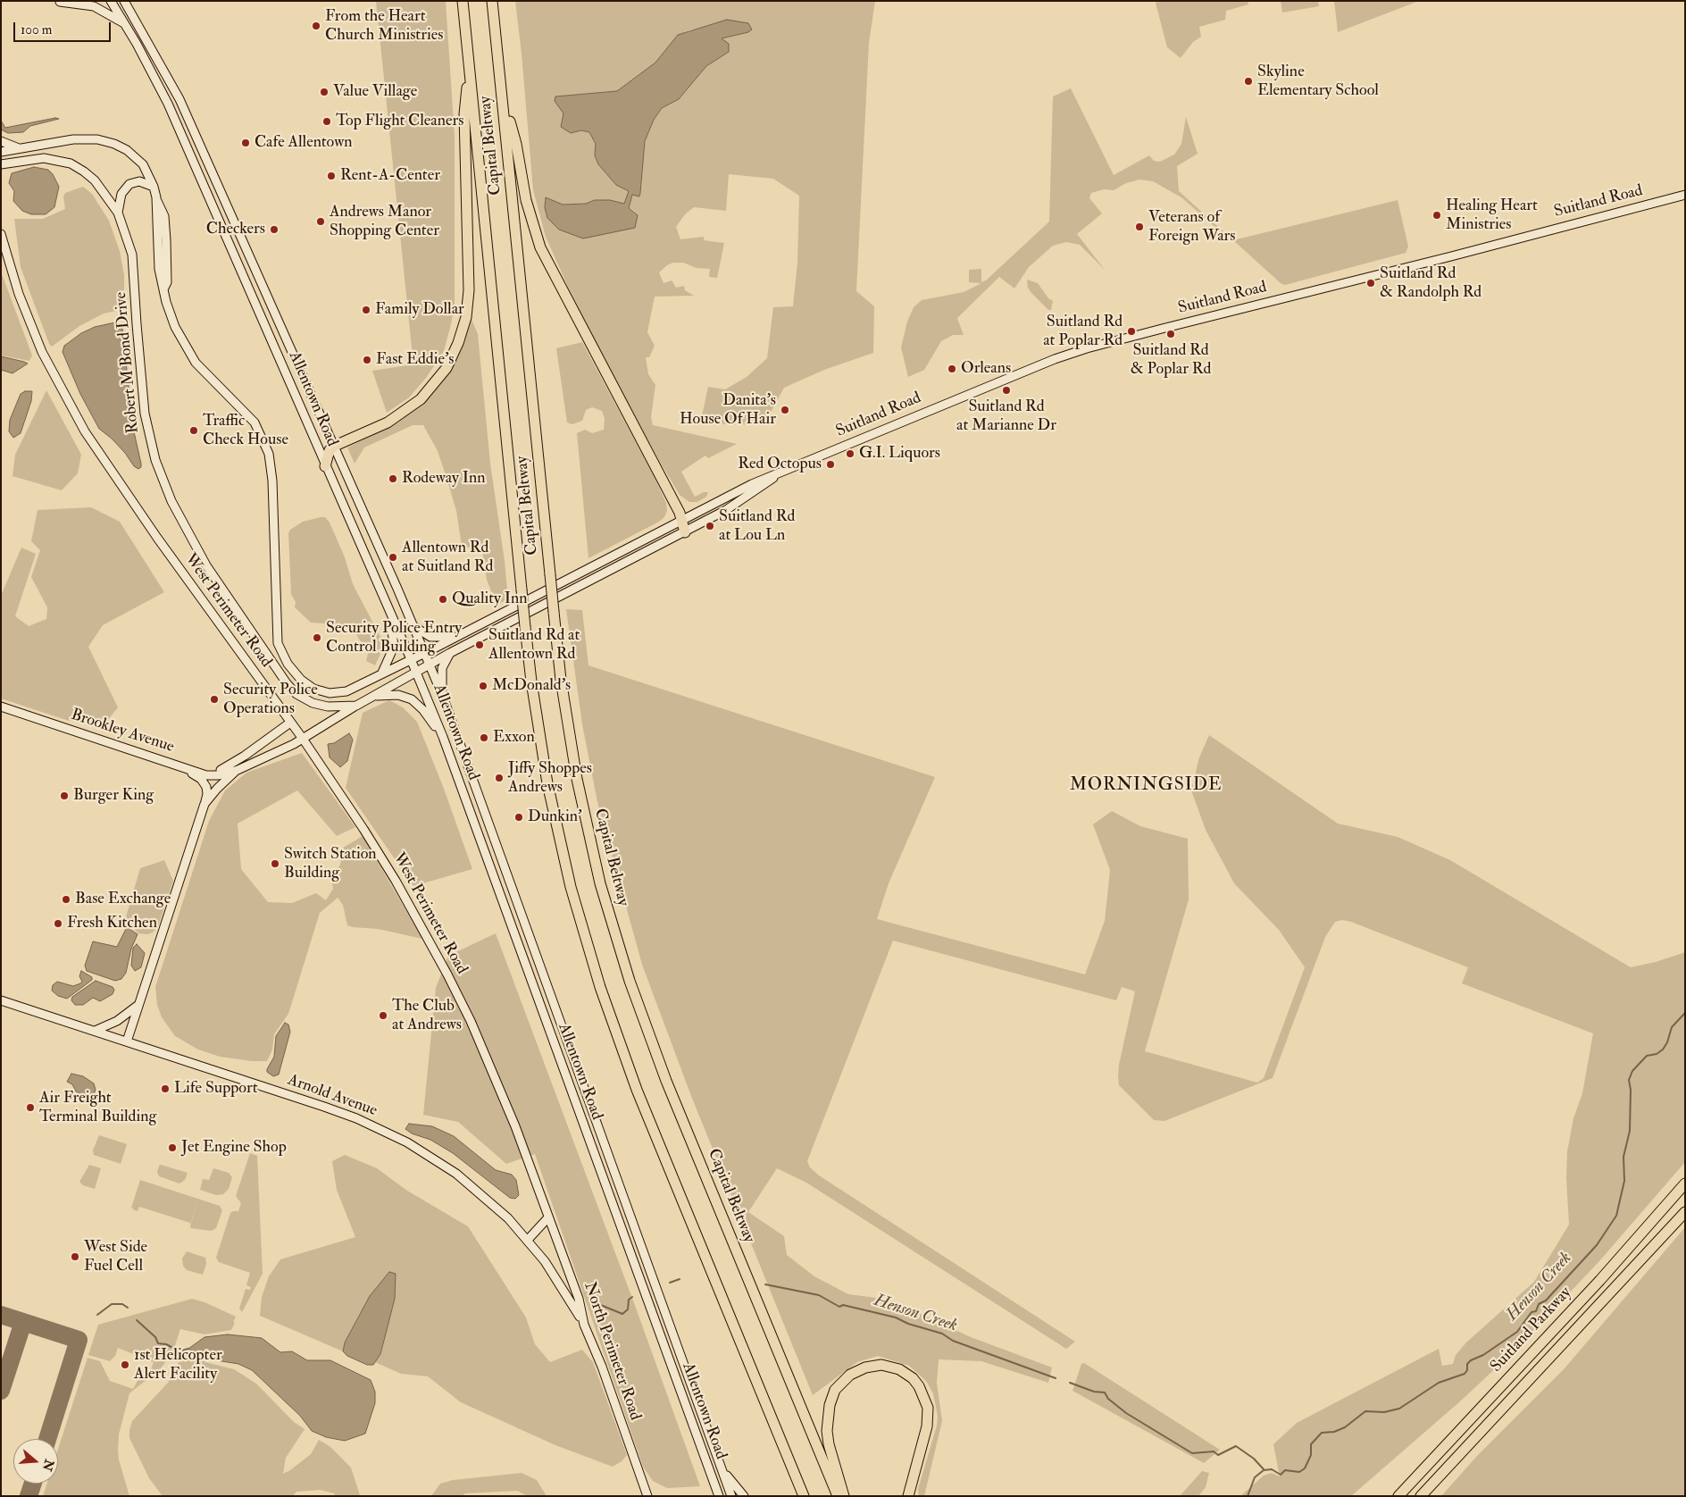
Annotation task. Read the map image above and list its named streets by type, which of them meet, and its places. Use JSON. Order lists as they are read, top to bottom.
{
  "streets": {
    "highway": ["Capital Beltway", "Suitland Parkway"],
    "main road": [
      "Suitland Road",
      "Robert M Bond Drive",
      "Allentown Road",
      "West Perimeter Road",
      "Brookley Avenue",
      "Arnold Avenue",
      "North Perimeter Road"
    ]
  },
  "crossings": [
    ["Suitland Road", "Robert M Bond Drive"],
    ["Suitland Road", "Allentown Road"],
    ["Robert M Bond Drive", "Allentown Road"],
    ["West Perimeter Road", "North Perimeter Road"],
    ["Arnold Avenue", "North Perimeter Road"]
  ],
  "districts": ["MORNINGSIDE"],
  "water": ["Henson Creek"],
  "places": [
    "From the Heart Church Ministries",
    "Skyline Elementary School",
    "Value Village",
    "Top Flight Cleaners",
    "Cafe Allentown",
    "Rent-A-Center",
    "Healing Heart Ministries",
    "Andrews Manor Shopping Center",
    "Veterans of Foreign Wars",
    "Checkers",
    "Suitland Rd & Randolph Rd",
    "Family Dollar",
    "Suitland Rd at Poplar Rd",
    "Suitland Rd & Poplar Rd",
    "Fast Eddie's",
    "Orleans",
    "Suitland Rd at Marianne Dr",
    "Danita's House Of Hair",
    "Traffic Check House",
    "G.I. Liquors",
    "Red Octopus",
    "Rodeway Inn",
    "Suitland Rd at Lou Ln",
    "Allentown Rd at Suitland Rd",
    "Quality Inn",
    "Security Police Entry Control Building",
    "Suitland Rd at Allentown Rd",
    "McDonald's",
    "Security Police Operations",
    "Exxon",
    "Jiffy Shoppes Andrews",
    "Burger King",
    "Dunkin'",
    "Switch Station Building",
    "Base Exchange",
    "Fresh Kitchen",
    "The Club at Andrews",
    "Life Support",
    "Air Freight Terminal Building",
    "Jet Engine Shop",
    "West Side Fuel Cell",
    "1st Helicopter Alert Facility"
  ],
  "scale_bar": "100 m",
  "north": "right"
}
